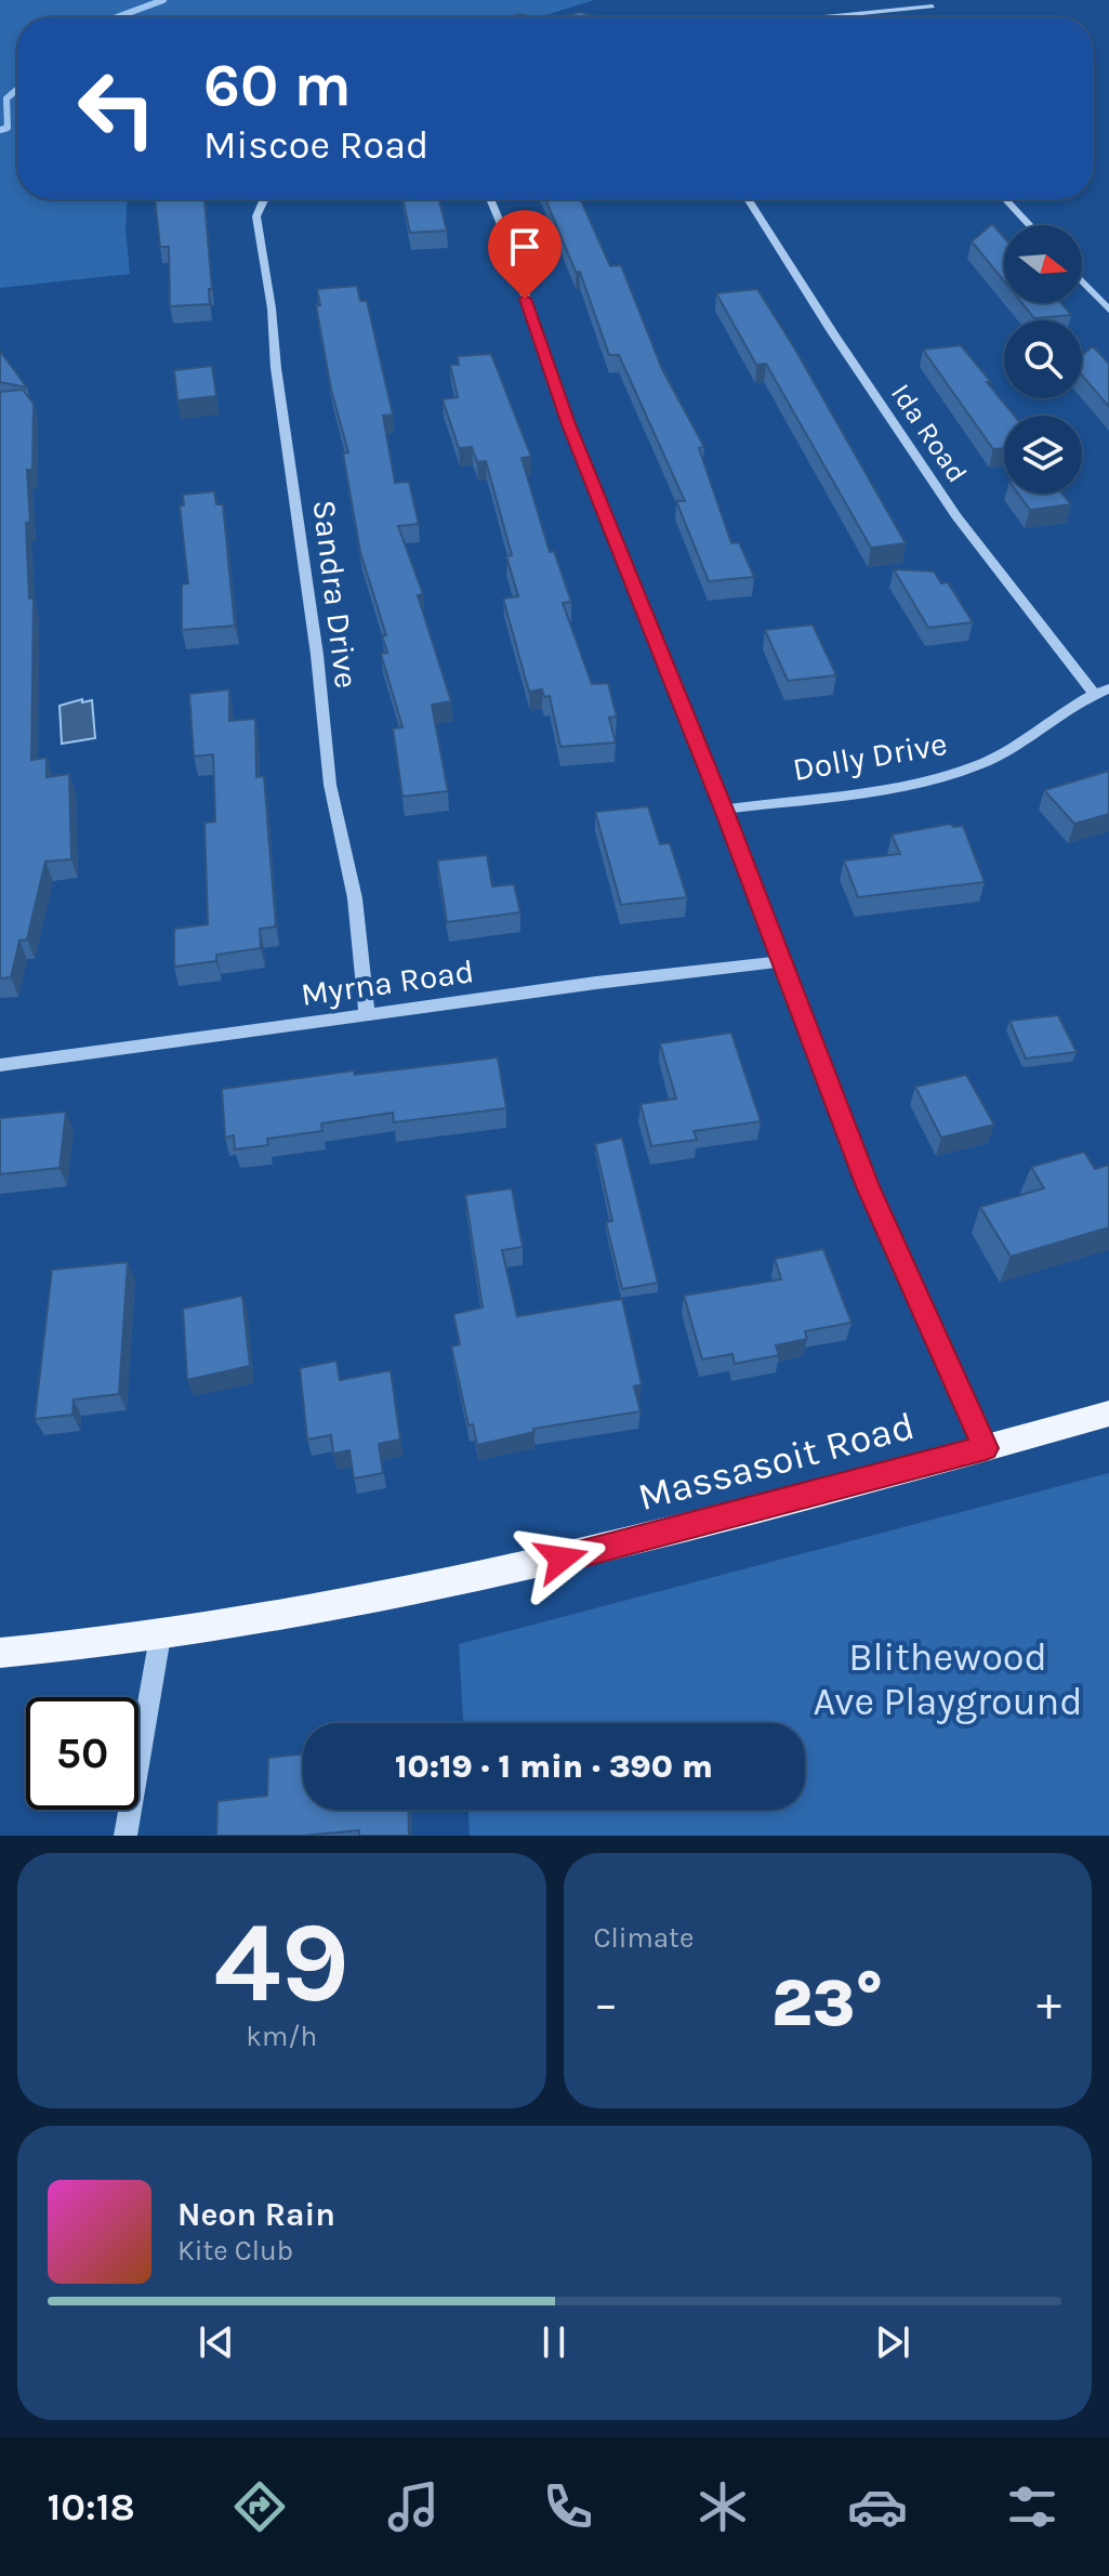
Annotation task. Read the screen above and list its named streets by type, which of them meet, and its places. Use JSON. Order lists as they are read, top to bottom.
{
  "streets": {
    "main road": ["Massasoit Road"],
    "street": [
      "Ida Road",
      "Sandra Drive",
      "Dolly Drive",
      "Myrna Road"
    ]
  },
  "crossings": [
    ["Ida Road", "Dolly Drive"],
    ["Sandra Drive", "Myrna Road"]
  ],
  "parks": ["Blithewood Ave Playground"],
  "north": "right",
  "page": {
    "turn": ["60 m", "Miscoe Road"],
    "limit": "50",
    "trip": "10:19 · 1 min · 390 m",
    "tile": [
      ["49", "km/h"],
      "Climate"
    ],
    "heat": ["−", "23°", "+"],
    "song": ["Neon Rain", "Kite Club"],
    "tabs": "10:18"
  }
}
